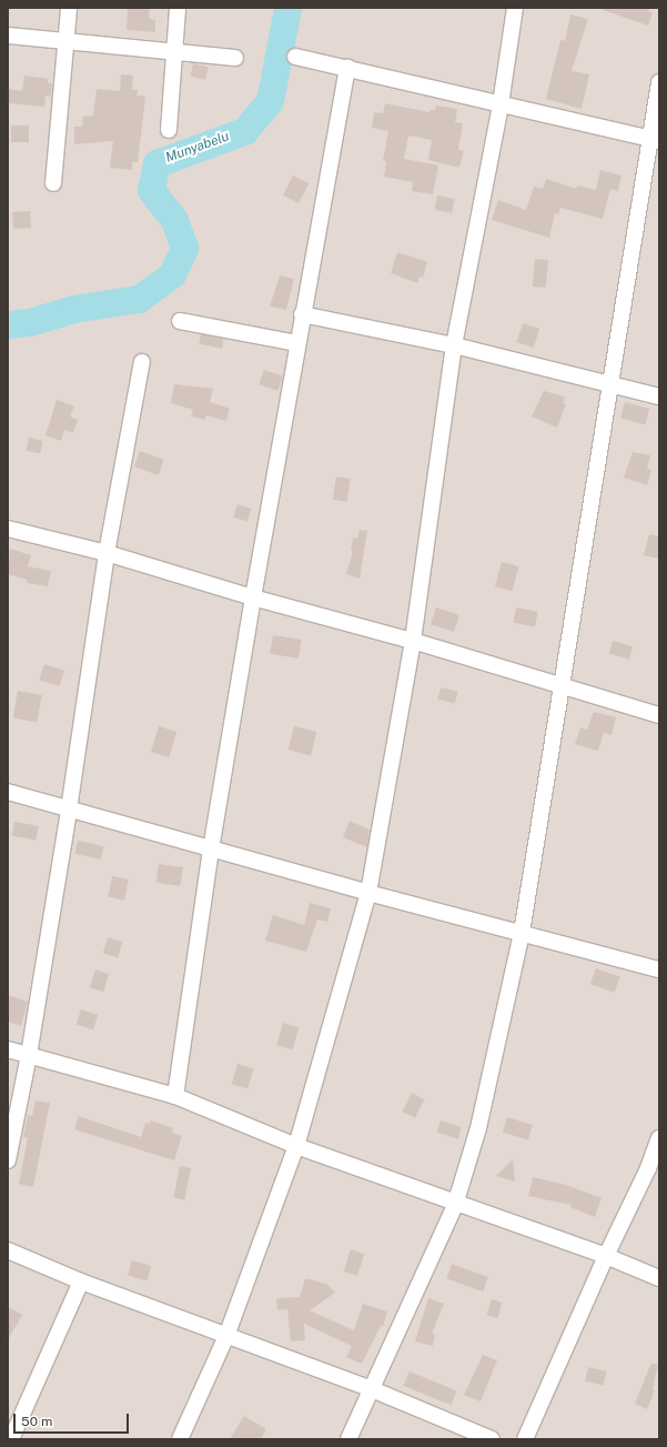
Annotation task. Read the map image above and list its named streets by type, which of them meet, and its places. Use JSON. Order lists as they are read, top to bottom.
{
  "water": ["Munyabelu"],
  "scale_bar": "50 m"
}
